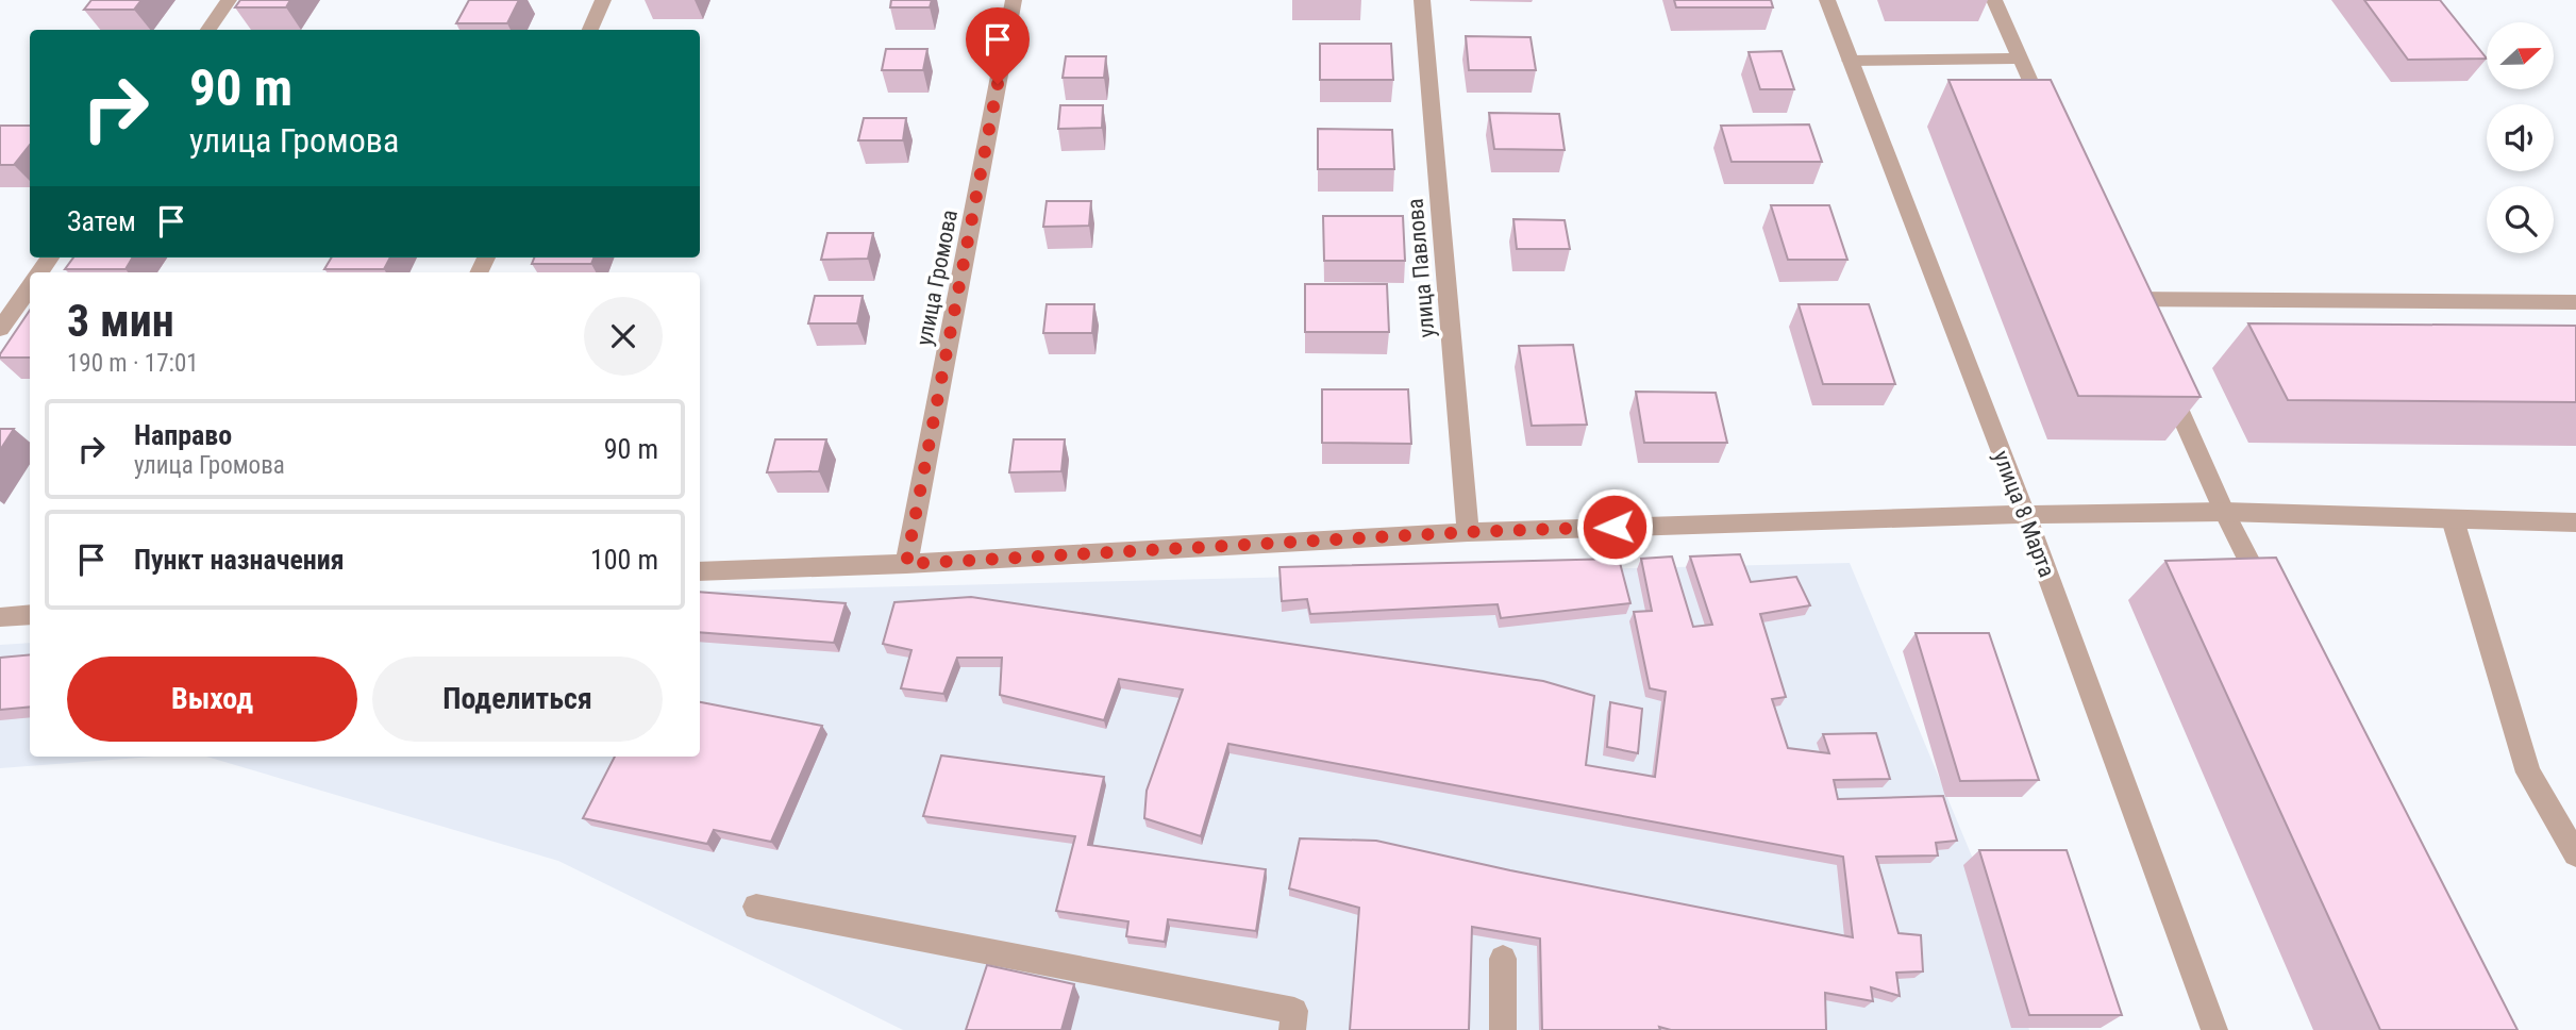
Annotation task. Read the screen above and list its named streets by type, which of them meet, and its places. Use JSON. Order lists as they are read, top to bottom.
{
  "streets": {
    "street": ["улица Павлова", "улица Громова", "улица 8 Марта"]
  },
  "north": "right",
  "page": {
    "turn": ["90 m", "улица Громова"],
    "then": "Затем",
    "heading": ["3 мин", "190 m · 17:01"],
    "list": [
      {
        "name": "Направо",
        "note": "улица Громова",
        "value": "90 m"
      },
      {
        "name": "Пункт назначения",
        "value": "100 m"
      }
    ],
    "buttons": ["Выход", "Поделиться"]
  }
}
